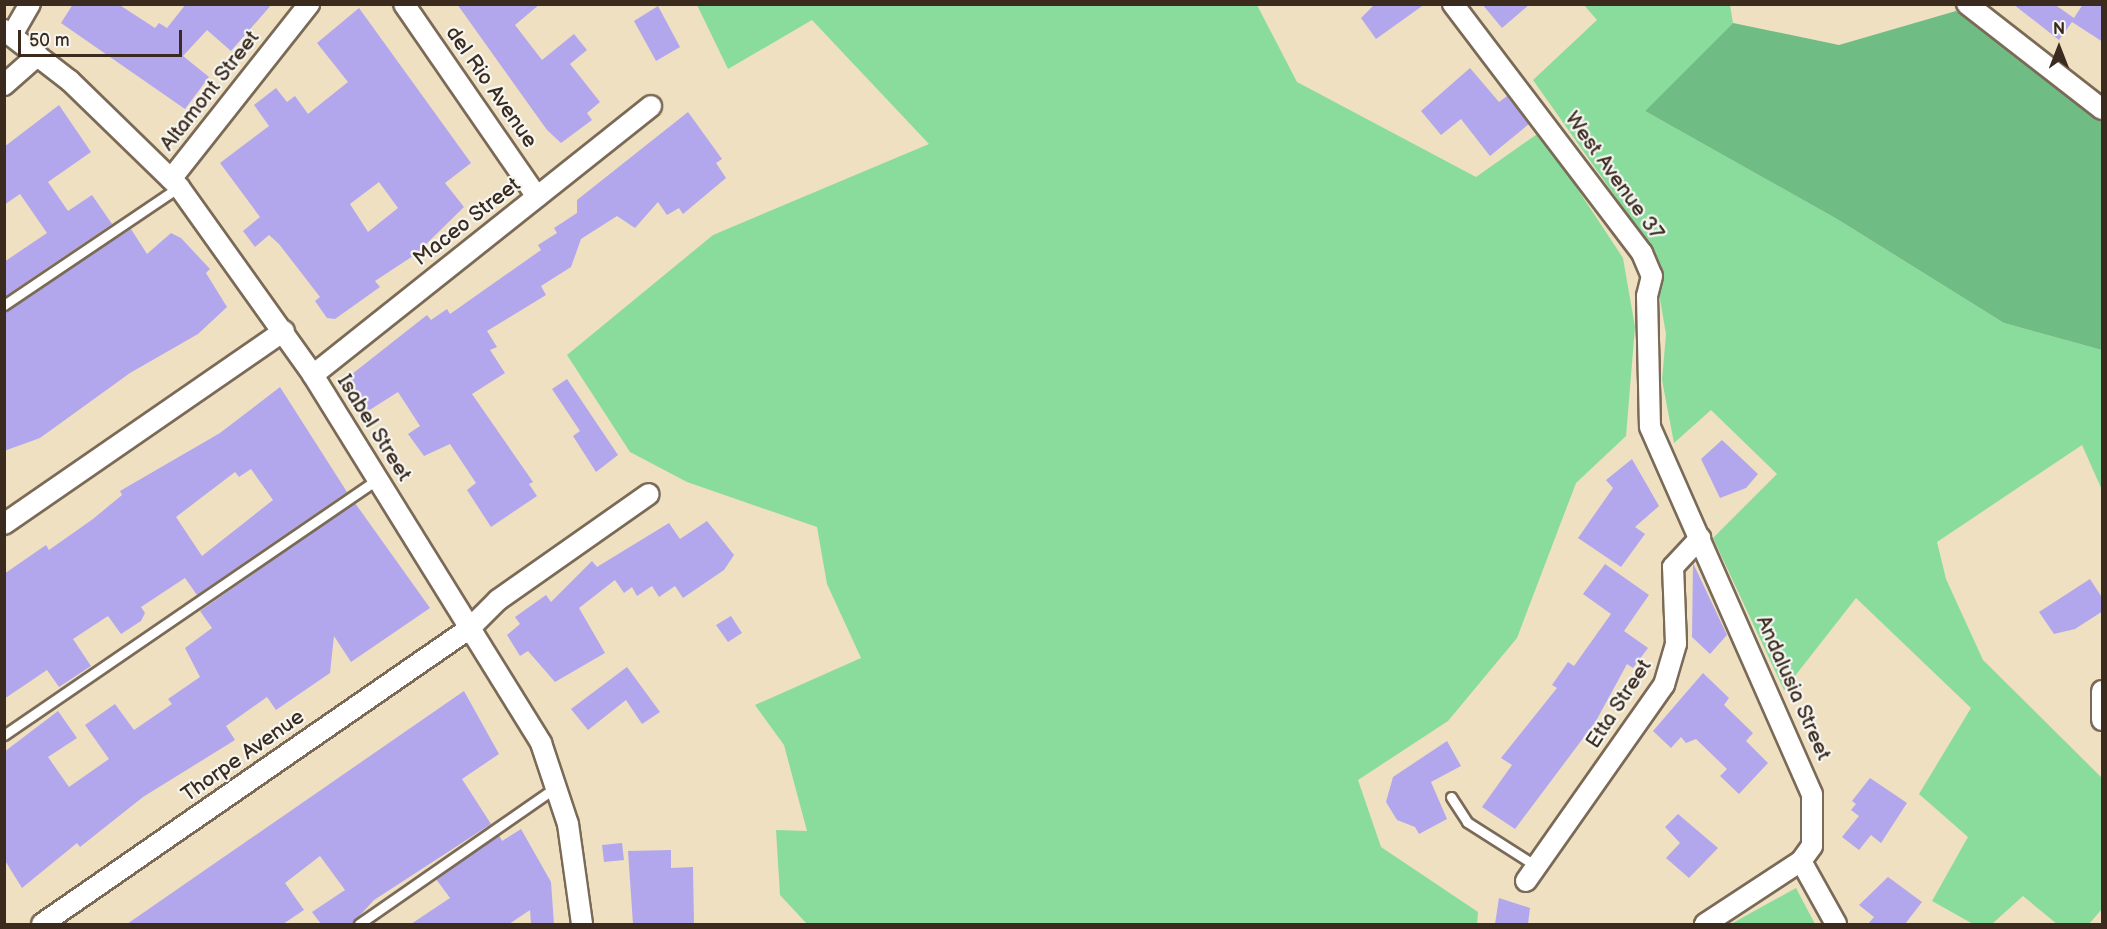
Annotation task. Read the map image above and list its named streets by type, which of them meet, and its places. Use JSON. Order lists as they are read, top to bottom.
{
  "streets": {
    "street": [
      "del Rio Avenue",
      "Altamont Street",
      "West Avenue 37",
      "Maceo Street",
      "Isabel Street",
      "Andalusia Street",
      "Etta Street",
      "Thorpe Avenue"
    ]
  },
  "crossings": [
    ["del Rio Avenue", "Maceo Street"],
    ["Altamont Street", "Isabel Street"],
    ["West Avenue 37", "Andalusia Street"],
    ["West Avenue 37", "Etta Street"],
    ["Maceo Street", "Isabel Street"],
    ["Isabel Street", "Thorpe Avenue"],
    ["Andalusia Street", "Etta Street"]
  ],
  "scale_bar": "50 m",
  "north": "top"
}
